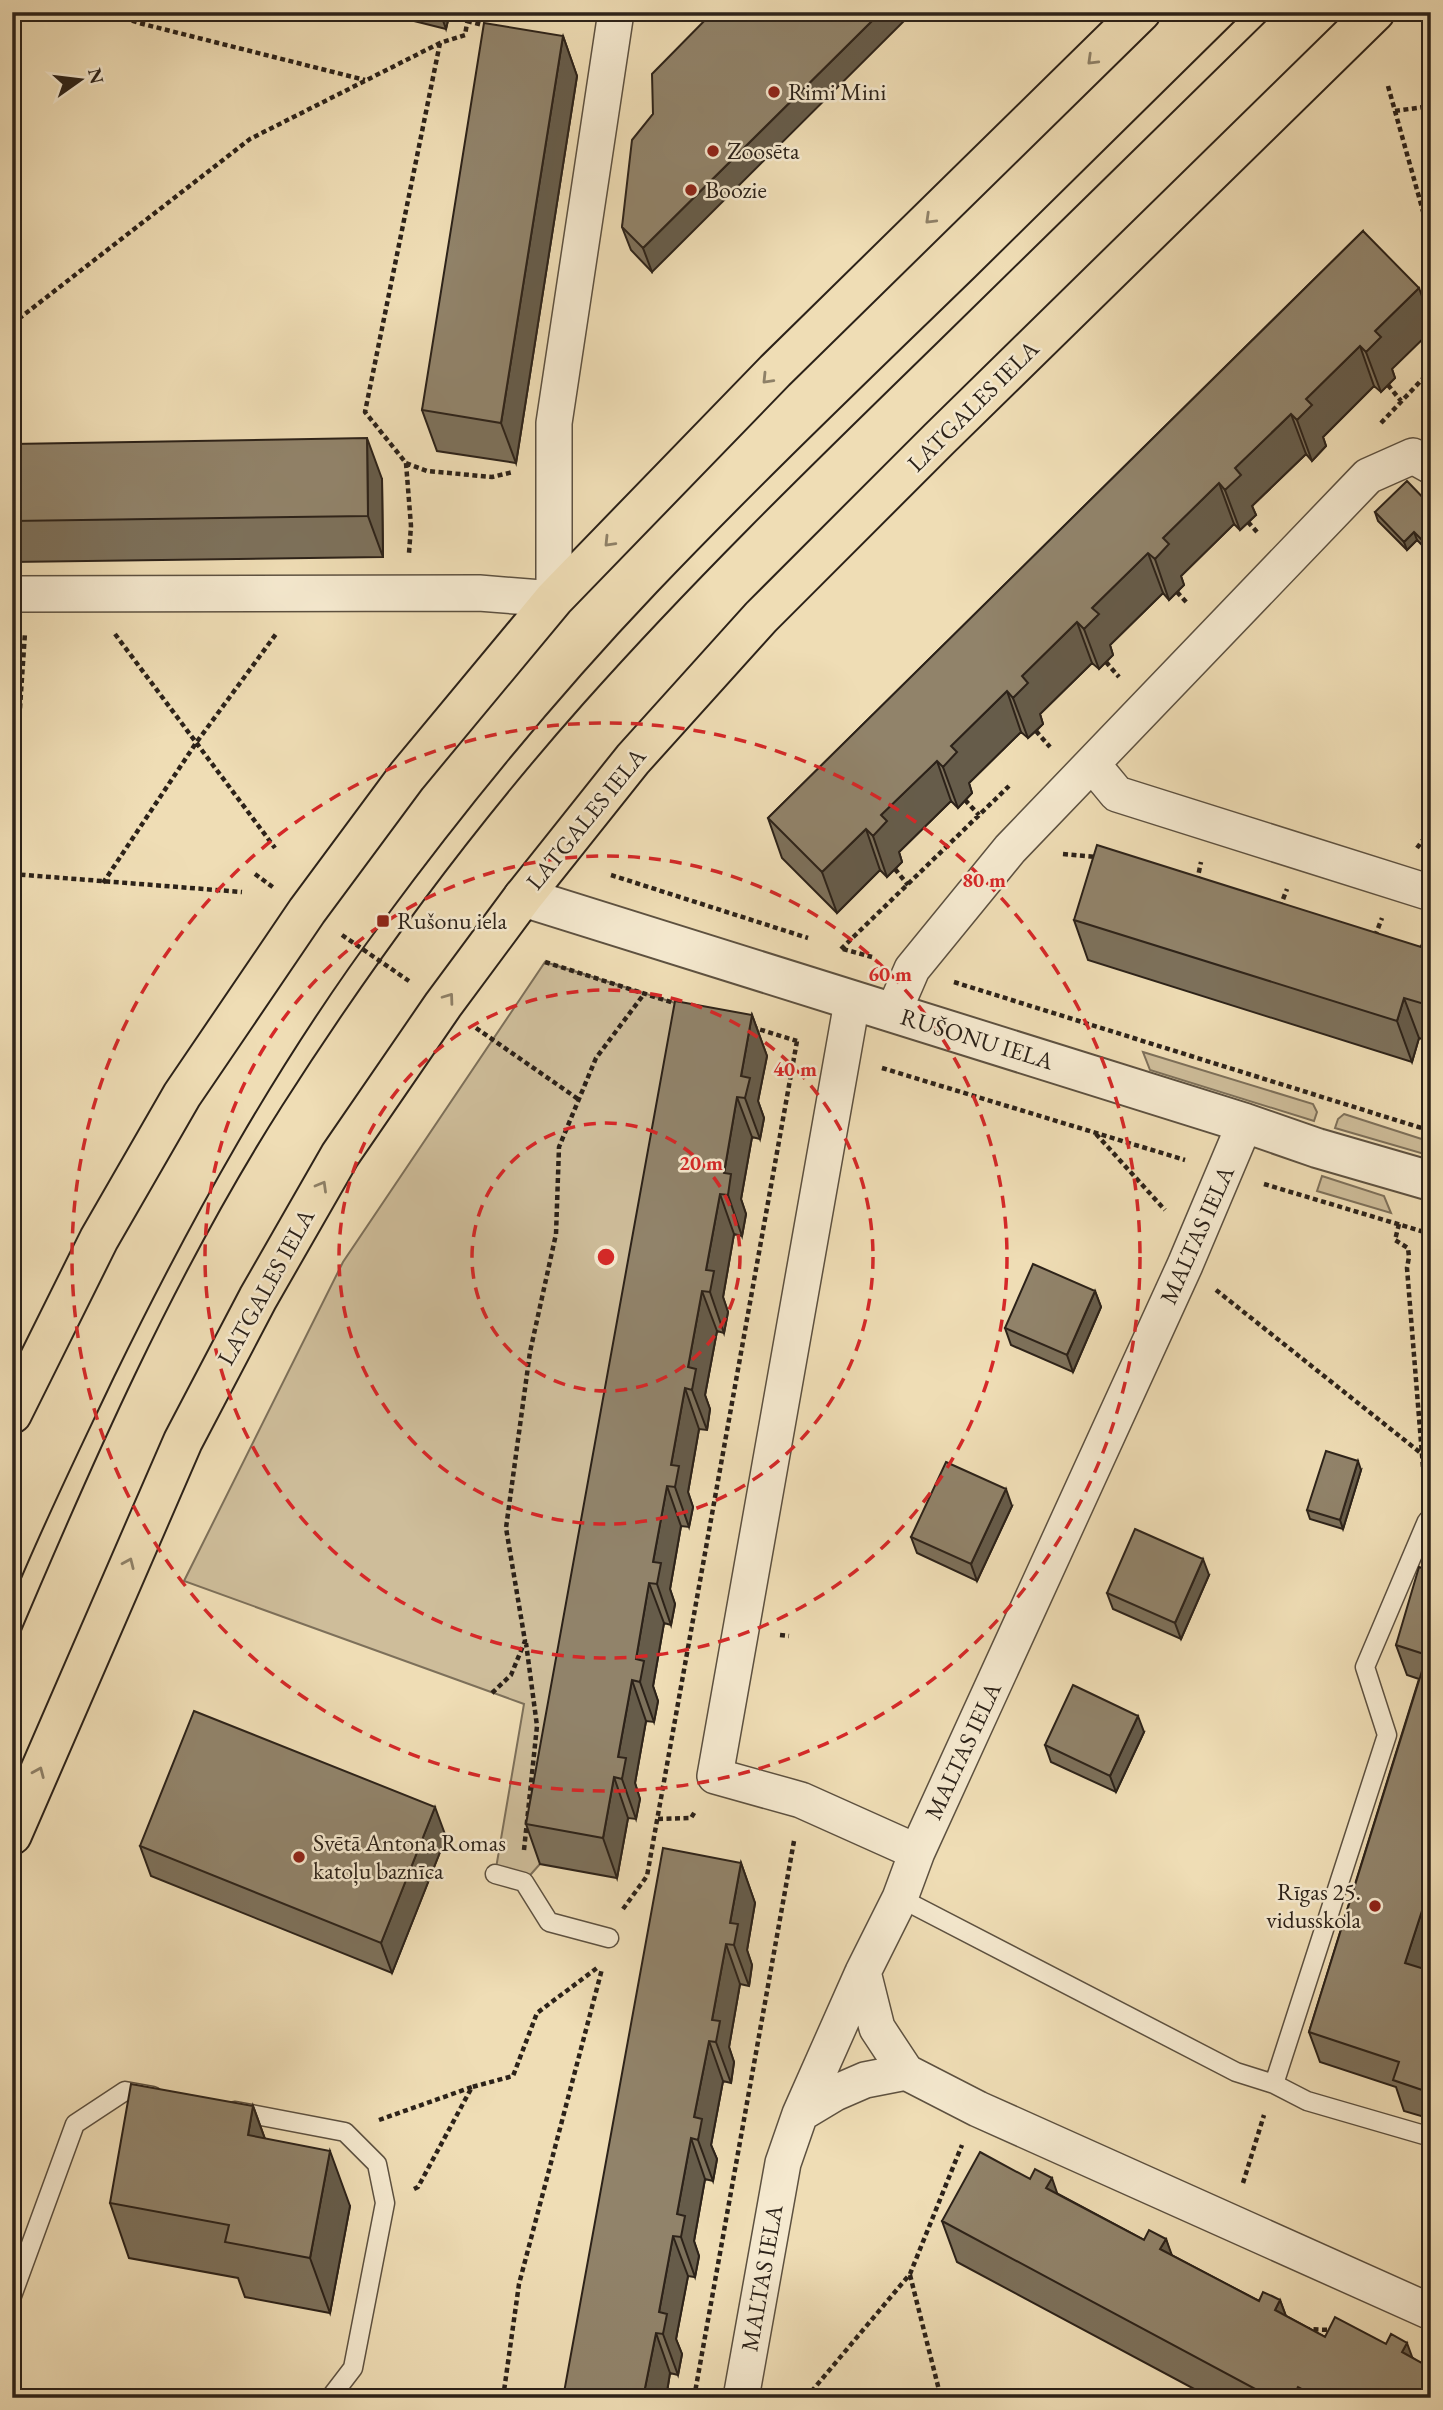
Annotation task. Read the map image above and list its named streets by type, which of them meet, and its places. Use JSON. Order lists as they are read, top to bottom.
{
  "streets": {
    "highway": ["LATGALES IELA"],
    "street": ["RUŠONU IELA", "MALTAS IELA"]
  },
  "crossings": [
    ["LATGALES IELA", "RUŠONU IELA"],
    ["RUŠONU IELA", "MALTAS IELA"]
  ],
  "places": {
    "other": [
      "Rimi Mini",
      "Zoosēta",
      "Boozie",
      "Svētā Antona Romas katoļu baznīca",
      "Rīgas 25. vidusskola"
    ],
    "transit": ["Rušonu iela"]
  },
  "north": "right",
  "rings": [
    "80 m",
    "60 m",
    "40 m",
    "20 m"
  ]
}
